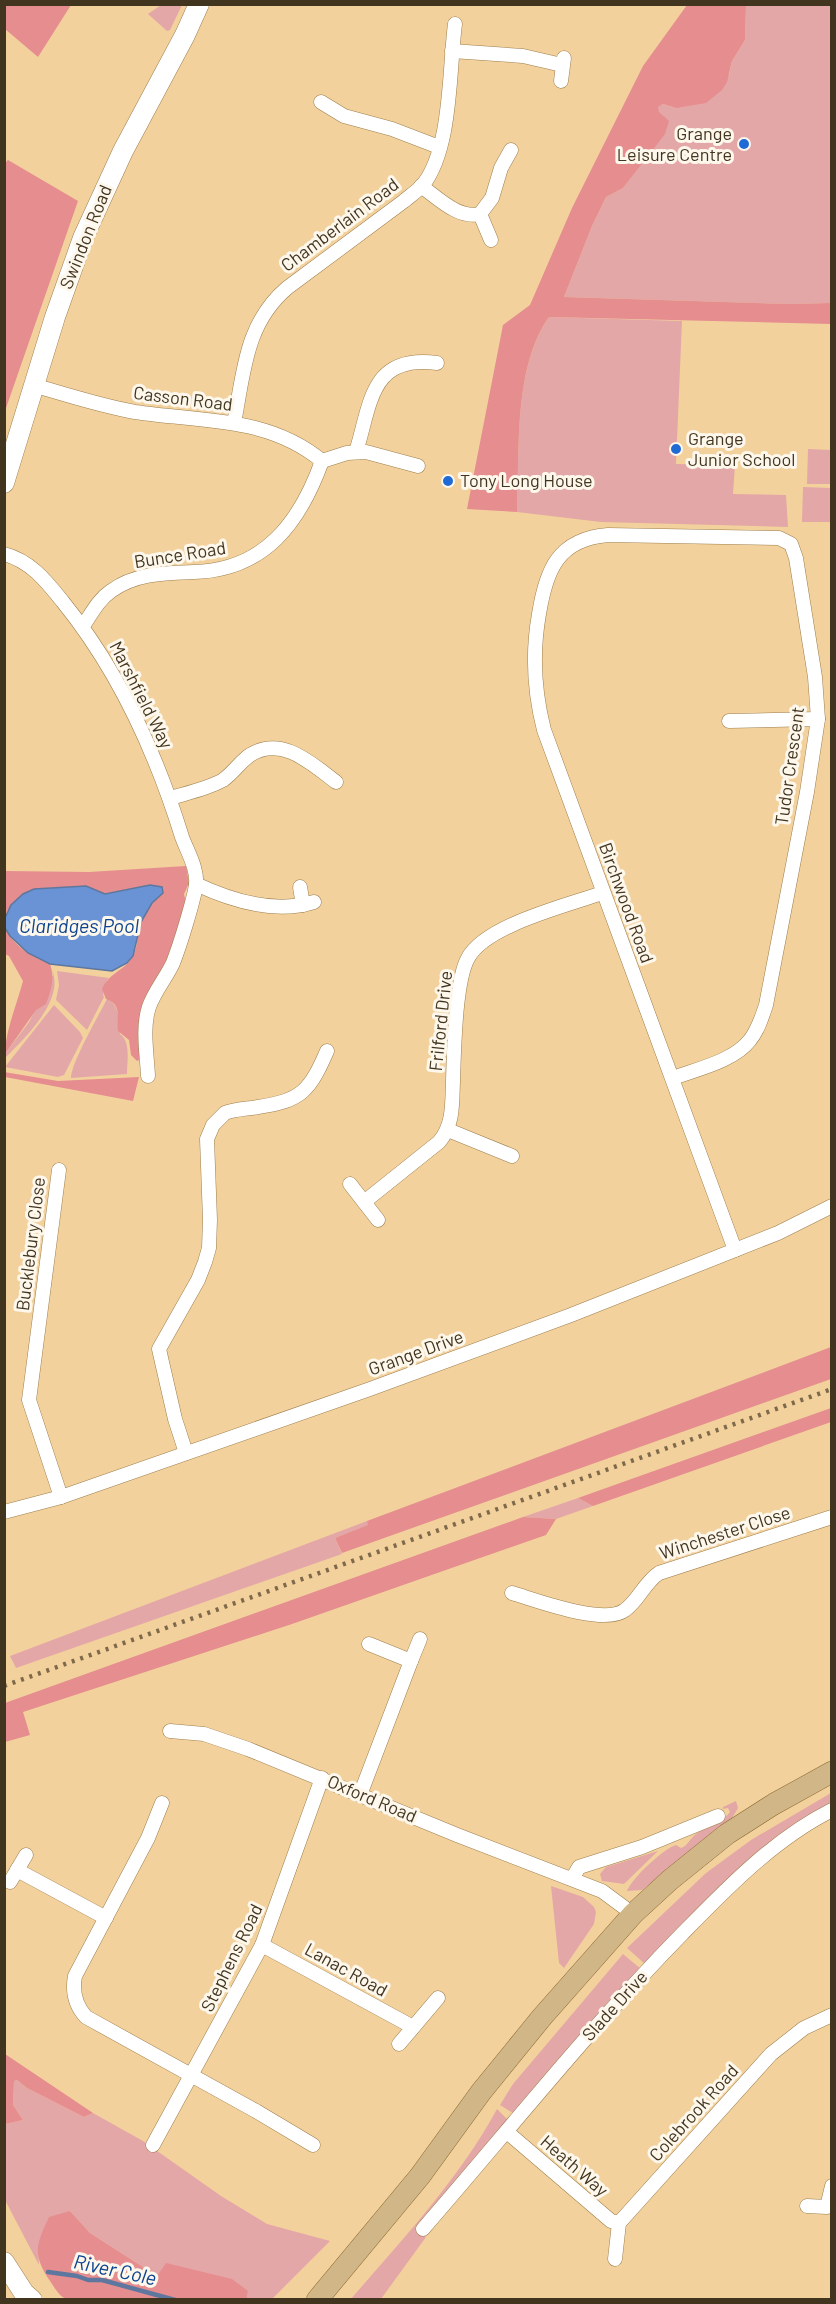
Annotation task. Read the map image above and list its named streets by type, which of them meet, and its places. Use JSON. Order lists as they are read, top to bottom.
{
  "streets": {
    "main road": ["Swindon Road"],
    "street": [
      "Chamberlain Road",
      "Casson Road",
      "Bunce Road",
      "Marshfield Way",
      "Tudor Crescent",
      "Birchwood Road",
      "Frilford Drive",
      "Bucklebury Close",
      "Grange Drive",
      "Winchester Close",
      "Oxford Road",
      "Stephens Road",
      "Lanac Road",
      "Slade Drive",
      "Colebrook Road",
      "Heath Way"
    ]
  },
  "crossings": [
    ["Chamberlain Road", "Casson Road"],
    ["Swindon Road", "Casson Road"],
    ["Casson Road", "Bunce Road"],
    ["Bunce Road", "Marshfield Way"],
    ["Tudor Crescent", "Birchwood Road"],
    ["Birchwood Road", "Frilford Drive"],
    ["Birchwood Road", "Grange Drive"],
    ["Bucklebury Close", "Grange Drive"],
    ["Oxford Road", "Stephens Road"],
    ["Stephens Road", "Lanac Road"],
    ["Slade Drive", "Heath Way"],
    ["Colebrook Road", "Heath Way"]
  ],
  "water": ["Claridges Pool", "River Cole"],
  "places": ["Grange Leisure Centre", "Grange Junior School", "Tony Long House"]
}
